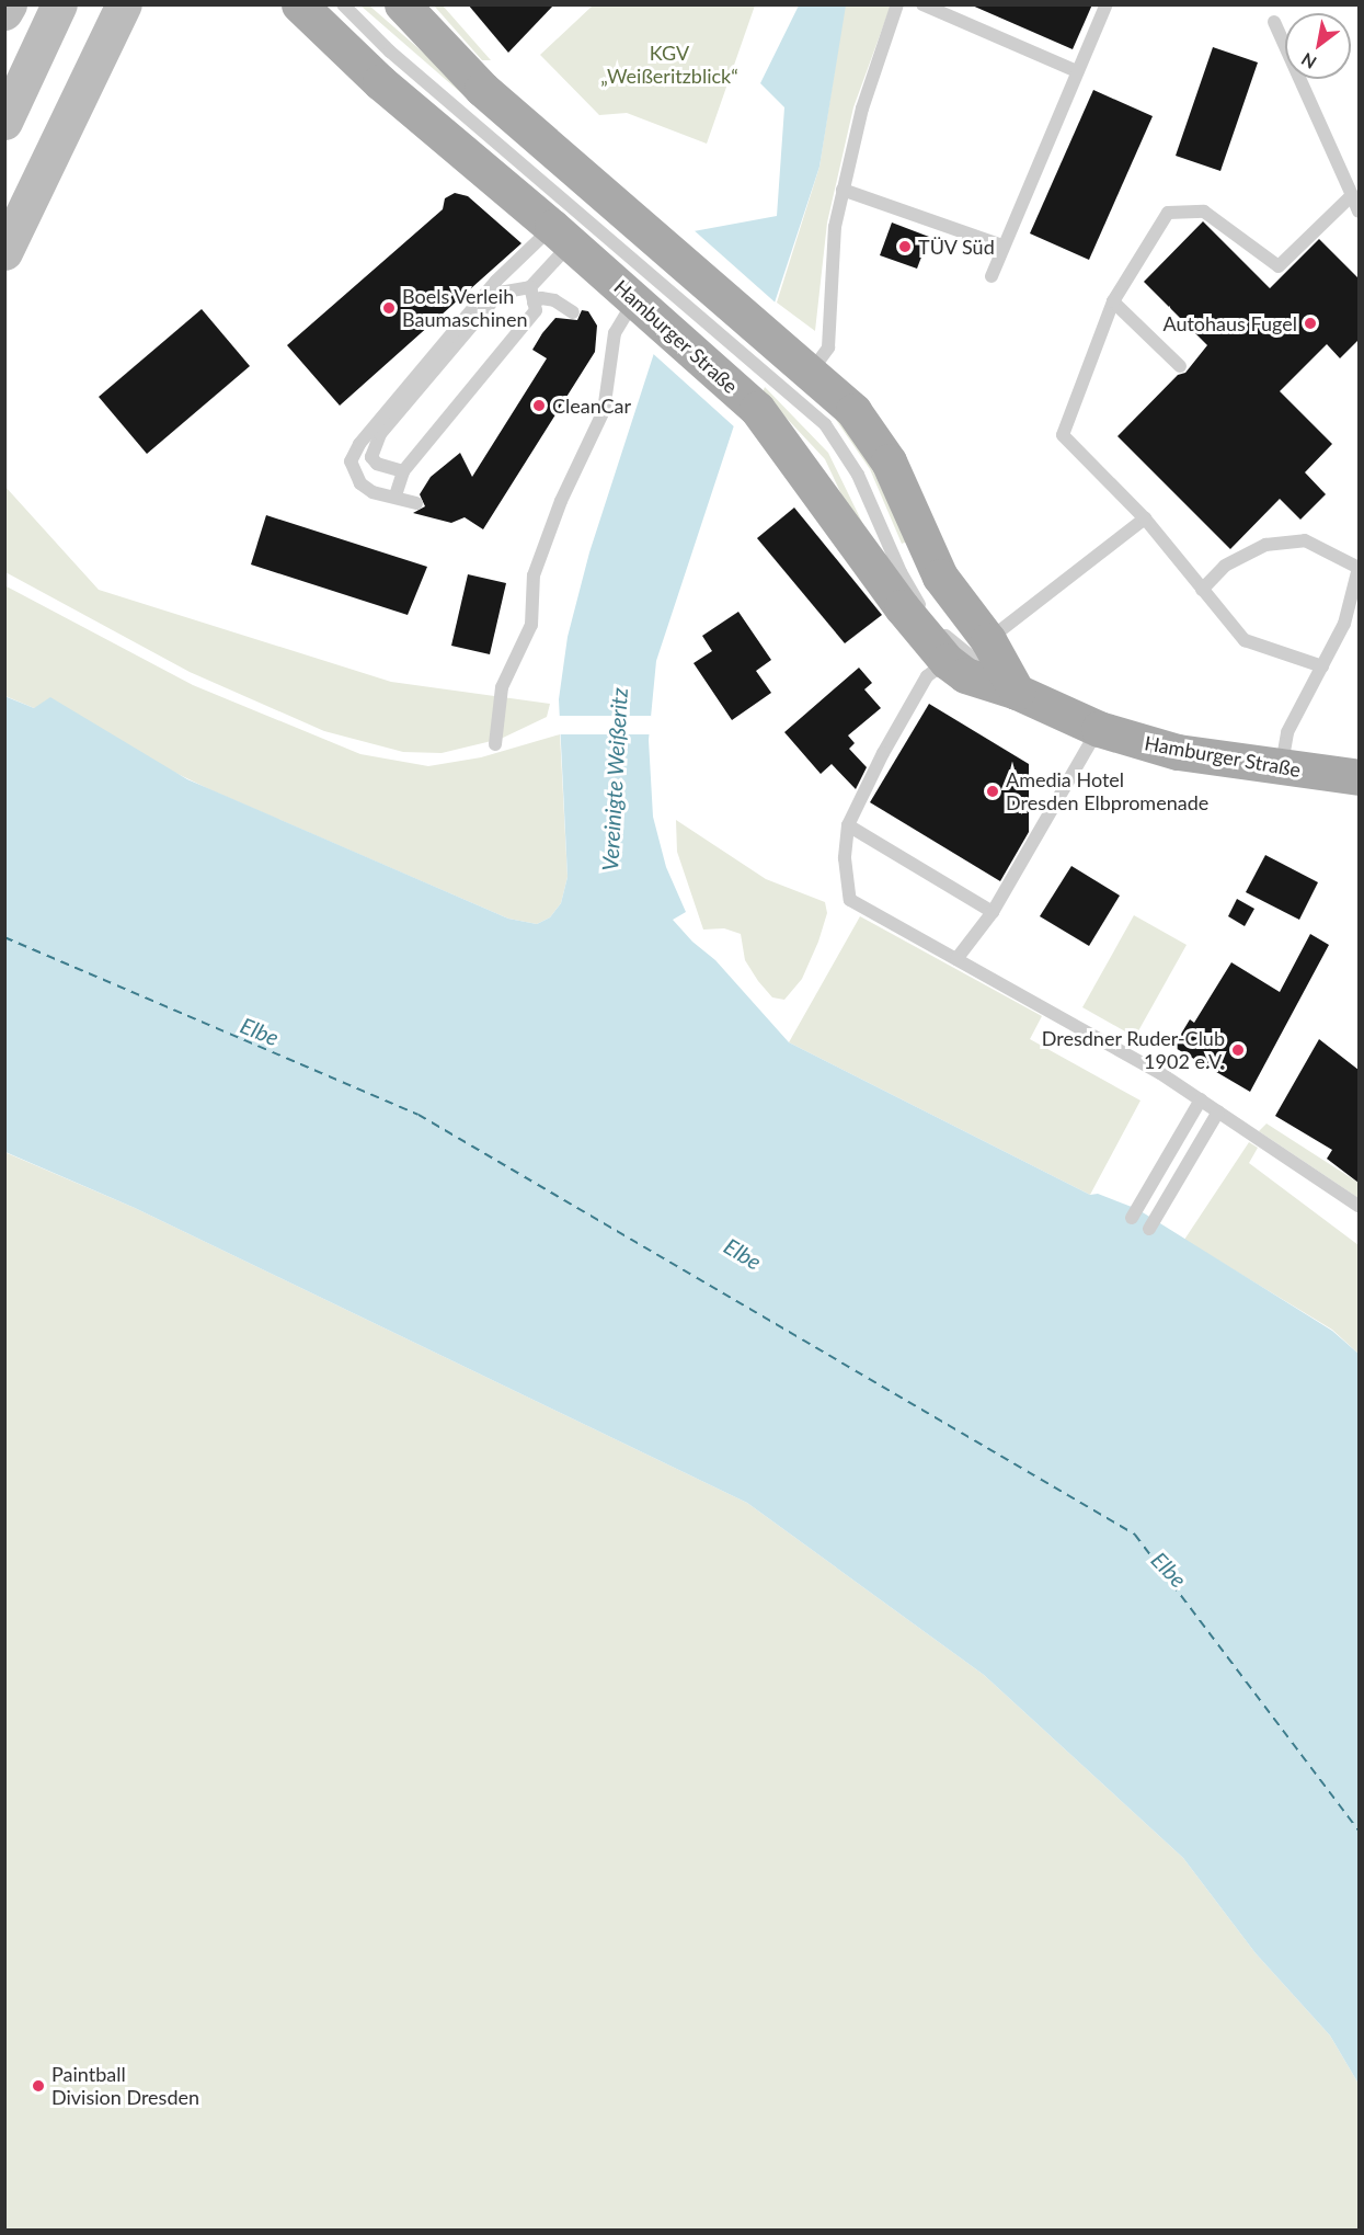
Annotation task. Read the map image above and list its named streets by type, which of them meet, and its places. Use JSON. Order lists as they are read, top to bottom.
{
  "streets": {
    "main road": ["Hamburger Straße"]
  },
  "water": ["Vereinigte Weißeritz", "Elbe"],
  "parks": ["KGV „Weißeritzblick“"],
  "places": [
    "TÜV Süd",
    "Boels Verleih Baumaschinen",
    "Autohaus Fugel",
    "CleanCar",
    "Amedia Hotel Dresden Elbpromenade",
    "Dresdner Ruder-Club 1902 e.V.",
    "Paintball Division Dresden"
  ],
  "north": "bottom left"
}
